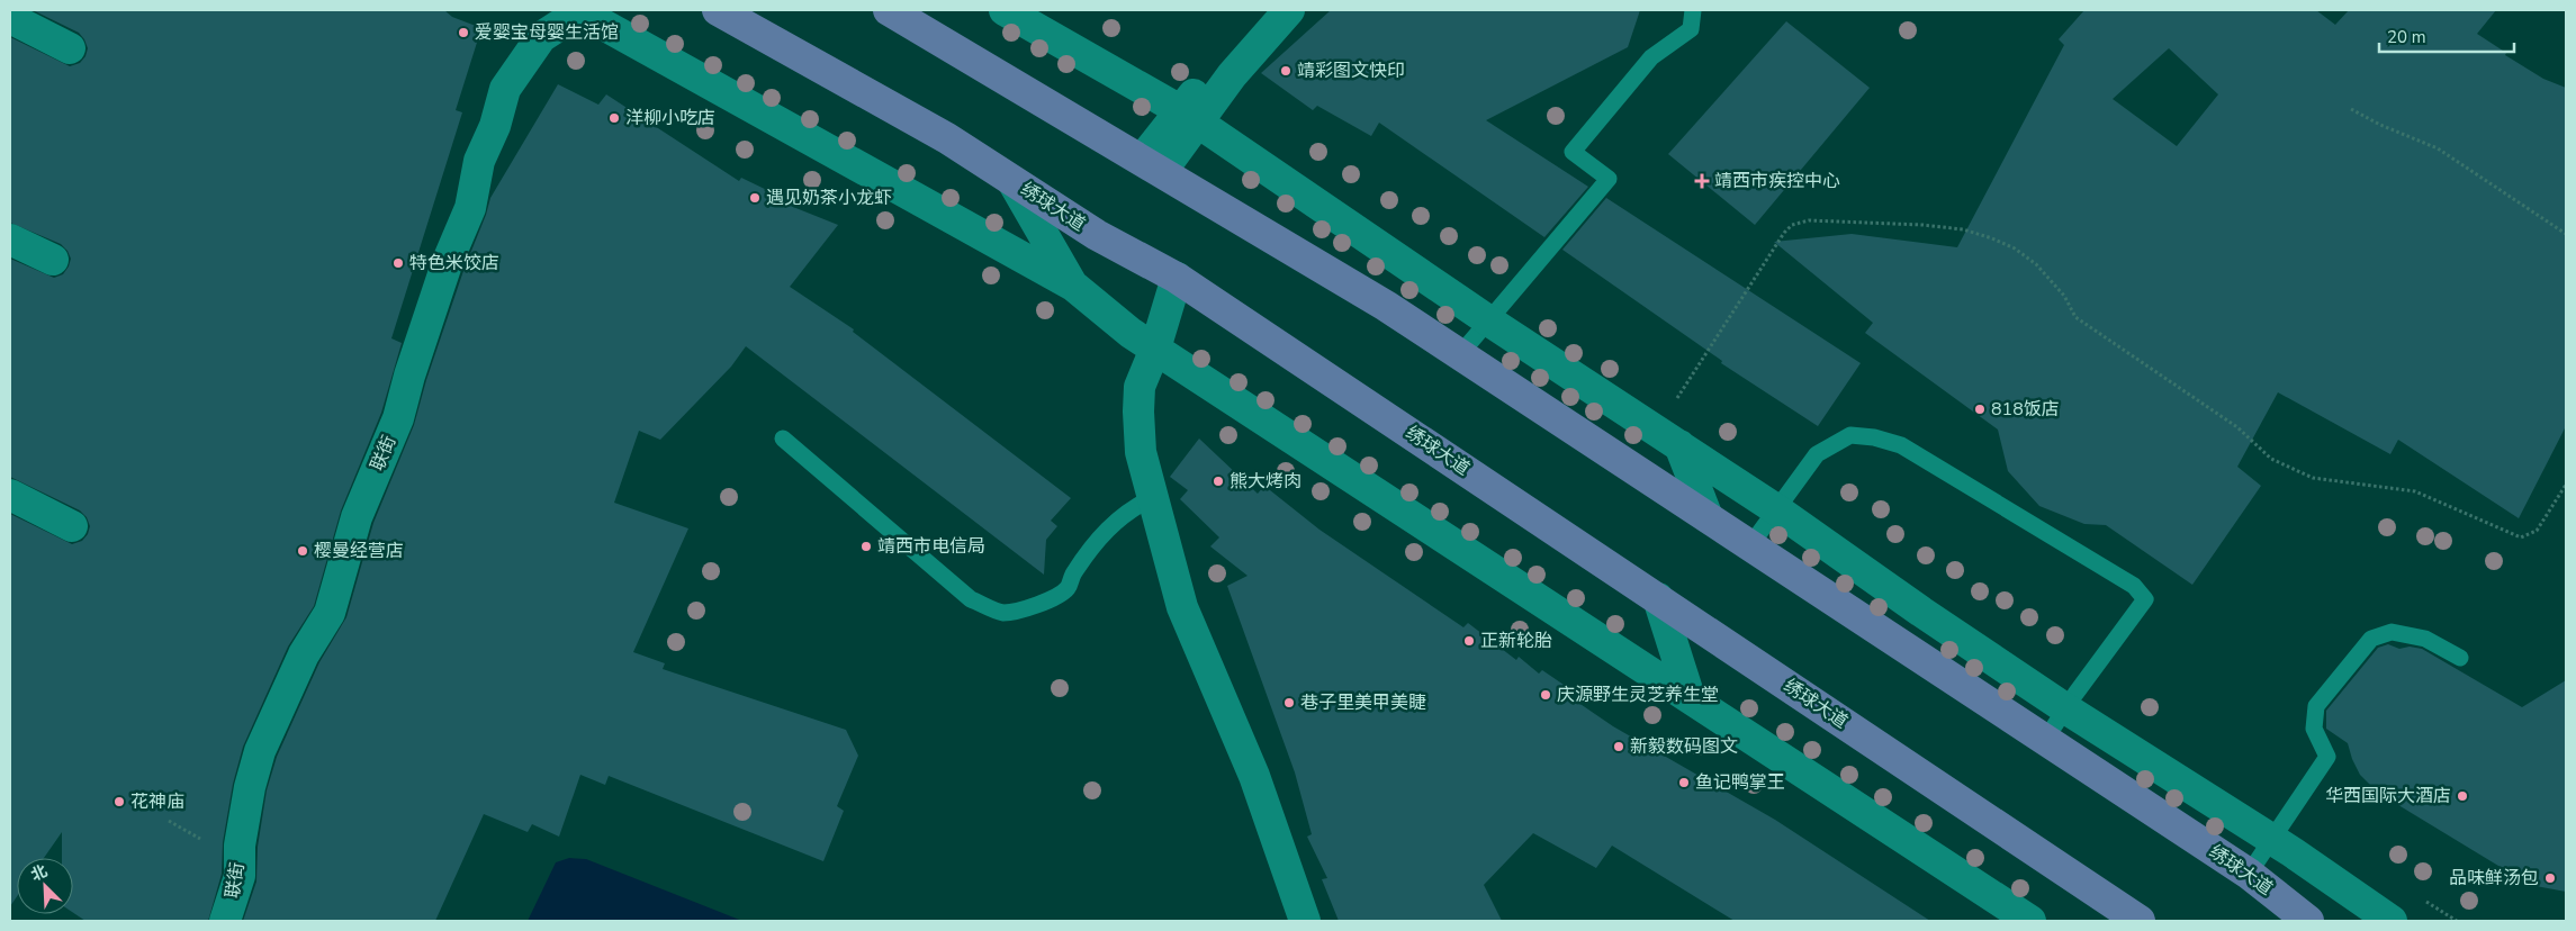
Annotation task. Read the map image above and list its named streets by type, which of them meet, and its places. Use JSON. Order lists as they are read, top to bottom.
{
  "streets": {
    "main road": ["绣球大道"],
    "street": ["联街"]
  },
  "places": {
    "other": [
      "爱婴宝母婴生活馆",
      "靖彩图文快印",
      "洋柳小吃店",
      "遇见奶茶小龙虾",
      "特色米饺店",
      "818饭店",
      "熊大烤肉",
      "靖西市电信局",
      "樱曼经营店",
      "正新轮胎",
      "庆源野生灵芝养生堂",
      "巷子里美甲美睫",
      "新毅数码图文",
      "鱼记鸭掌王",
      "华西国际大酒店",
      "花神庙",
      "品味鲜汤包"
    ],
    "health": ["靖西市疾控中心"]
  },
  "scale_bar": "20 m",
  "north": "top left"
}
